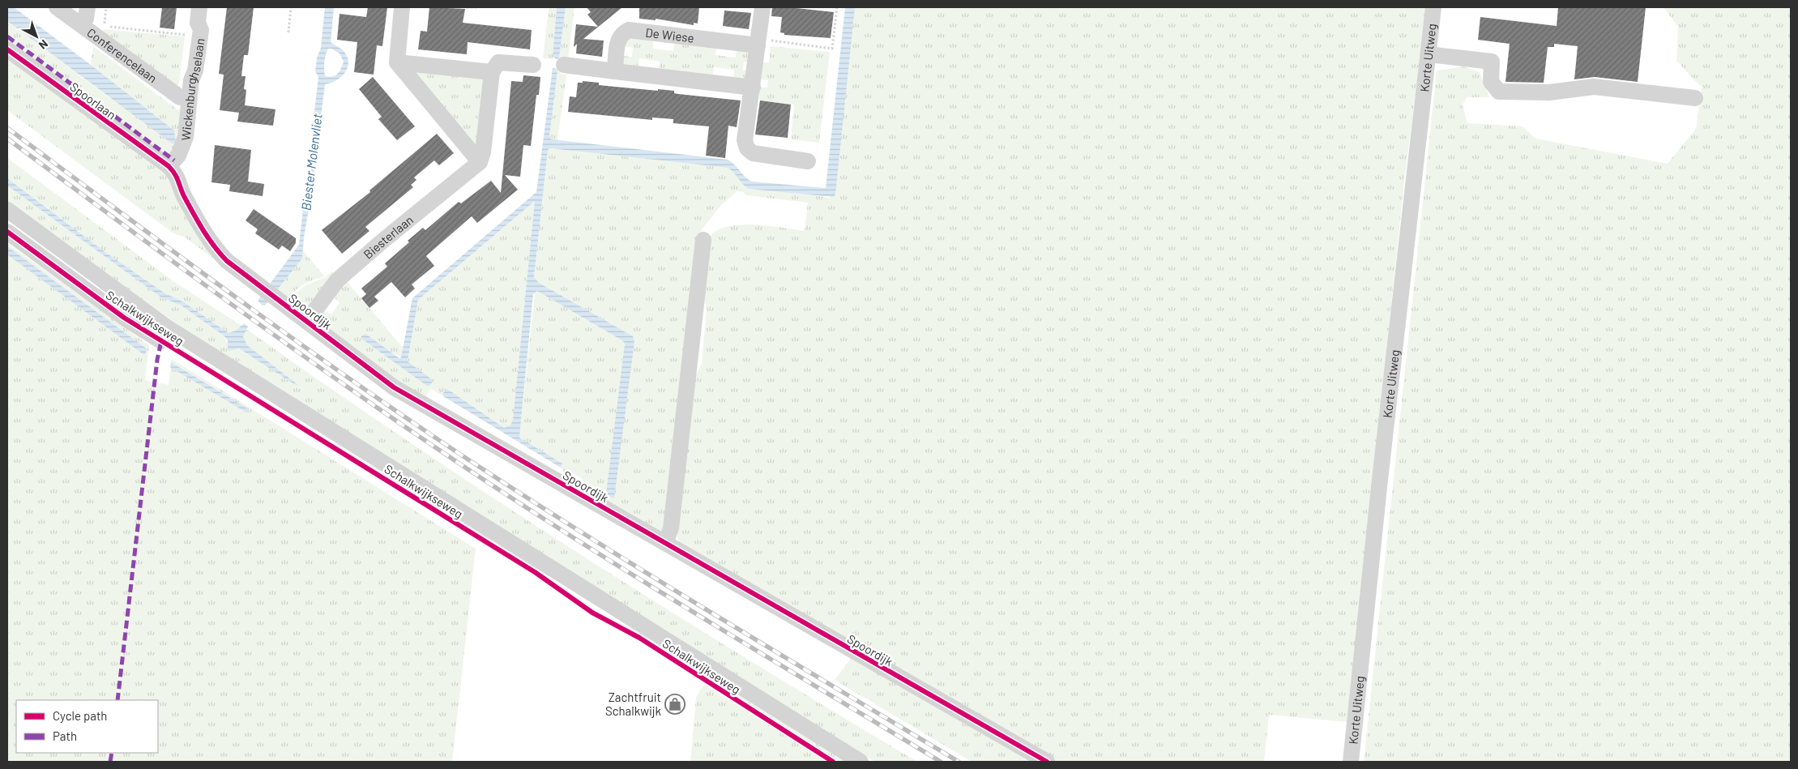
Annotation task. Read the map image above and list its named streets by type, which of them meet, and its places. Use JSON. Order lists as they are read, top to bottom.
{
  "streets": {
    "street": [
      "De Wiese",
      "Conferencelaan",
      "Korte Uitweg",
      "Wickenburghselaan",
      "Spoorlaan",
      "Biesterlaan",
      "Spoordijk",
      "Schalkwijkseweg"
    ]
  },
  "crossings": [
    ["Conferencelaan", "Wickenburghselaan"],
    ["Wickenburghselaan", "Spoorlaan"],
    ["Wickenburghselaan", "Spoordijk"],
    ["Spoorlaan", "Spoordijk"],
    ["Biesterlaan", "Spoordijk"]
  ],
  "water": ["Biester Molenvliet"],
  "places": {
    "shop": ["Zachtfruit Schalkwijk"]
  },
  "legend": ["Cycle path", "Path"],
  "north": "bottom right"
}
